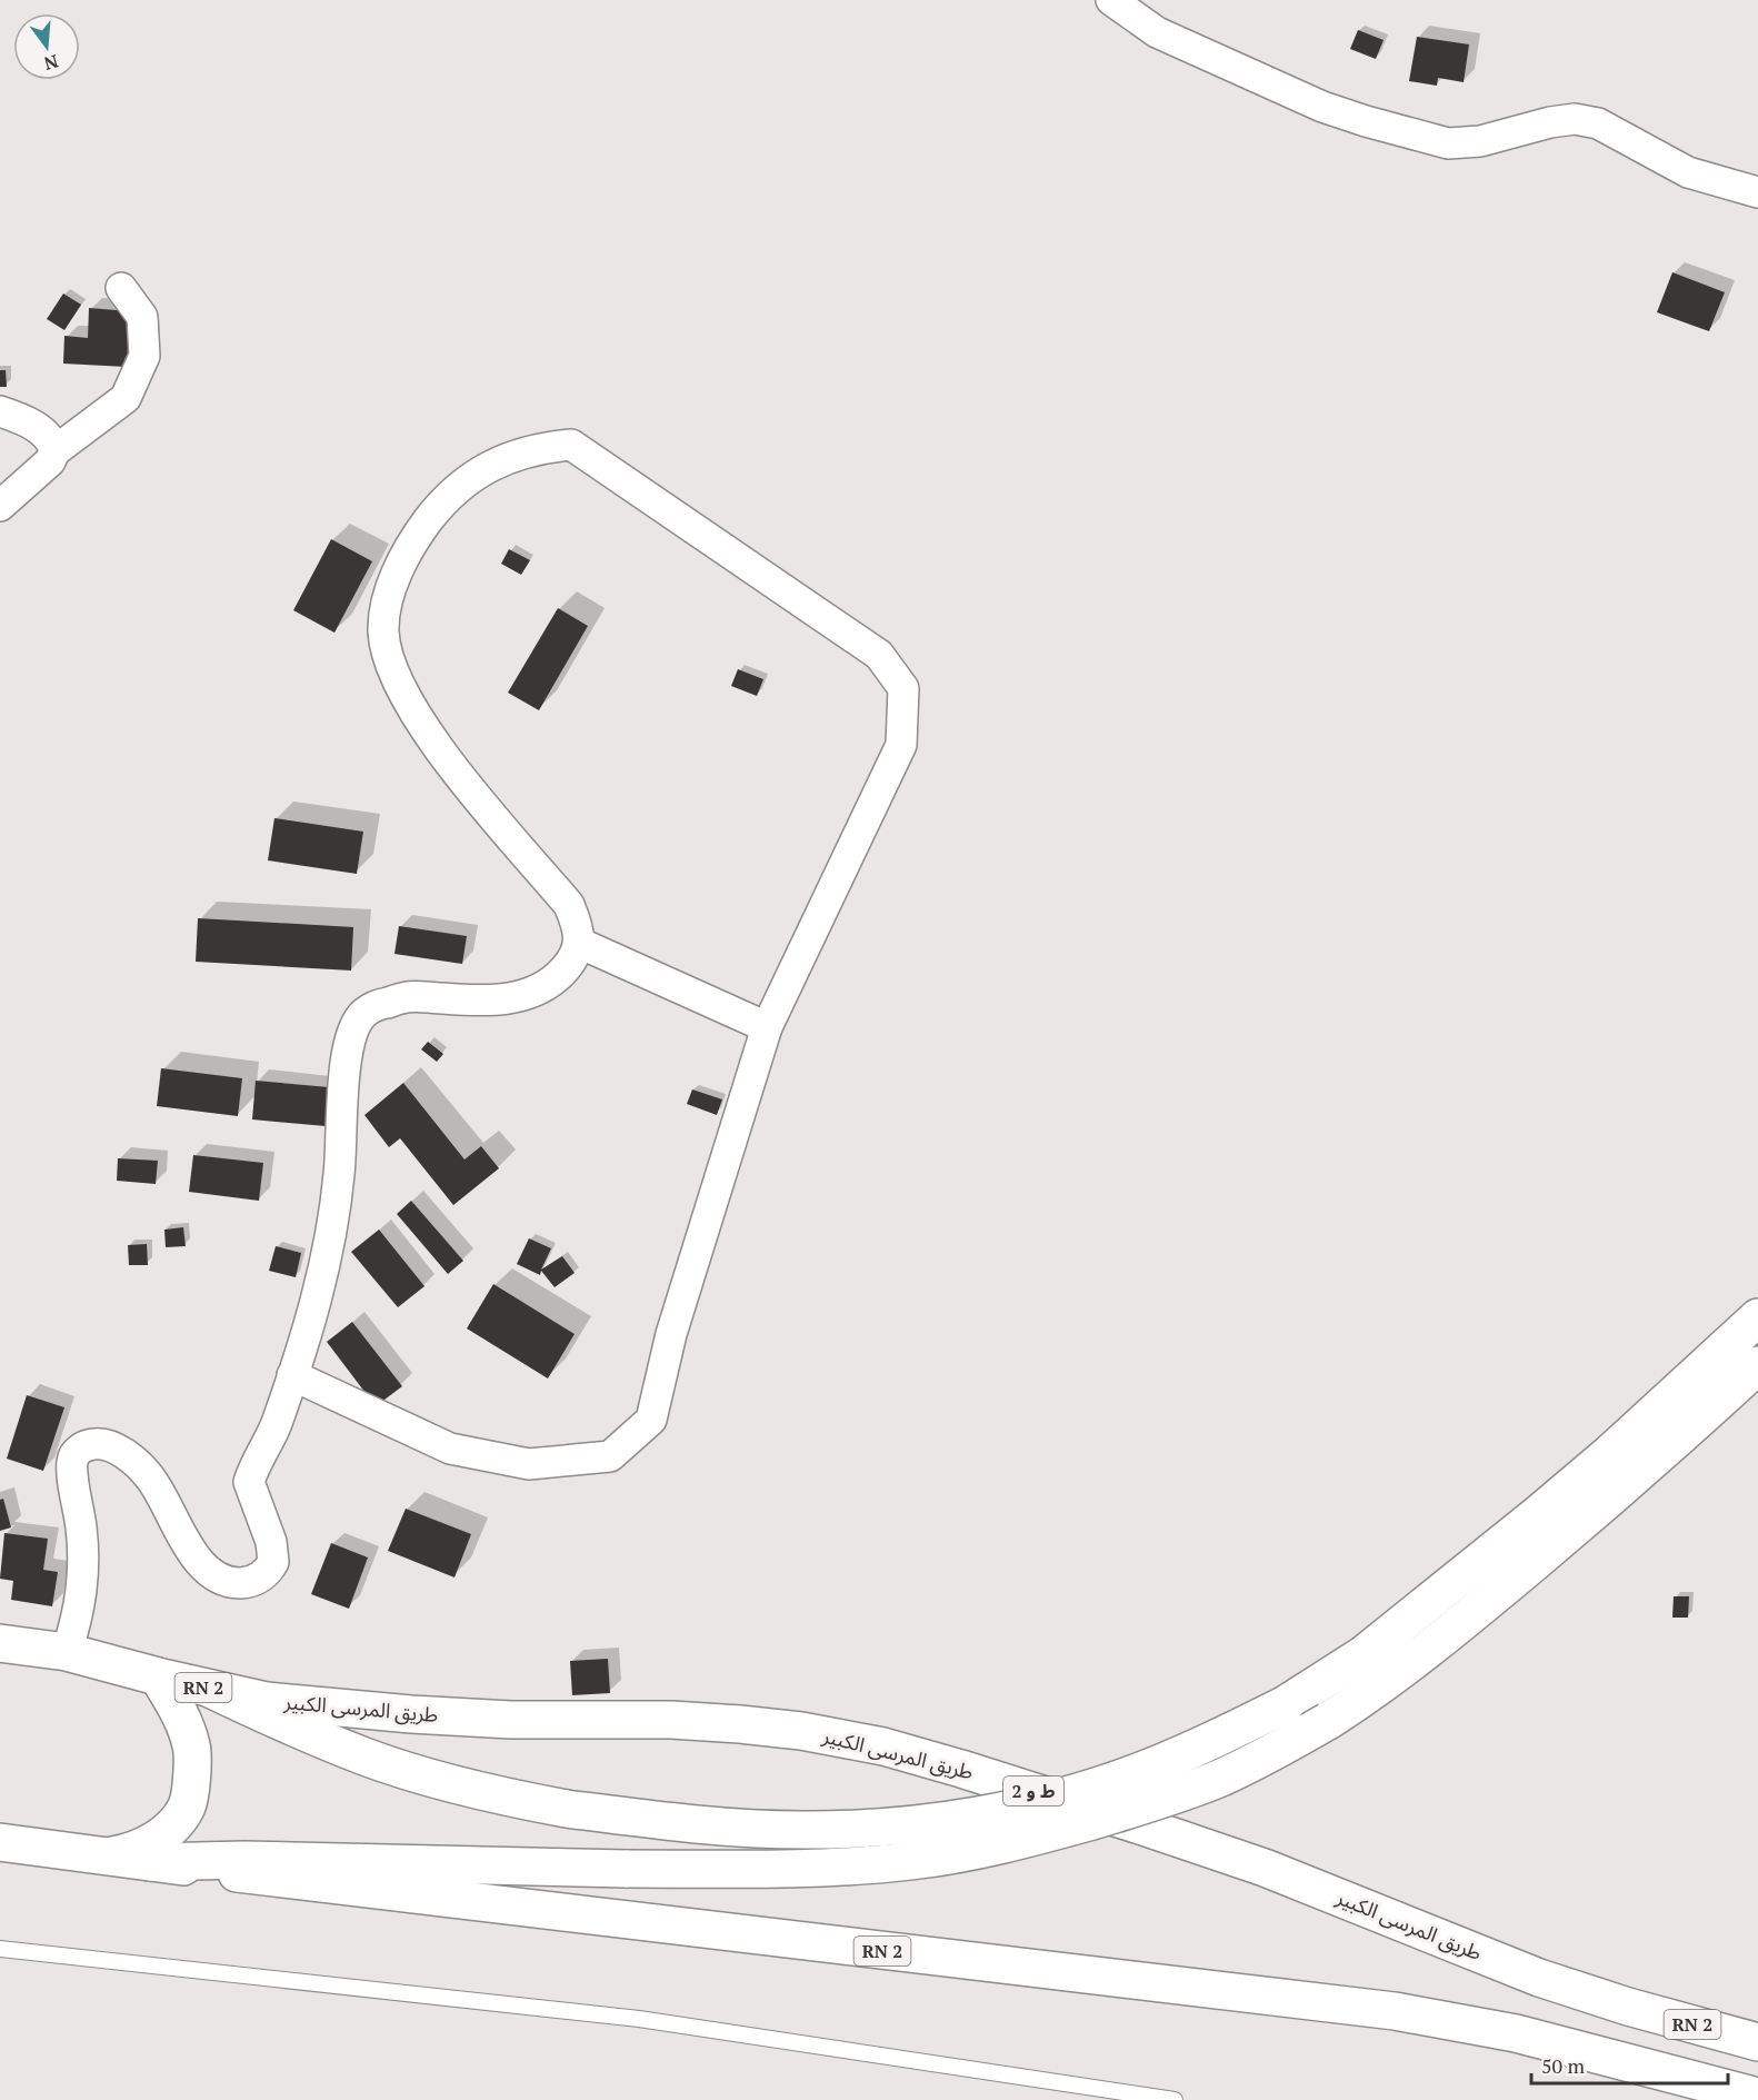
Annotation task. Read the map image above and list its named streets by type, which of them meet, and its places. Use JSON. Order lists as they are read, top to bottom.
{
  "streets": {
    "main road": ["RN 2", "طريق المرسى الكبير", "ط و 2"]
  },
  "scale_bar": "50 m",
  "north": "bottom"
}
